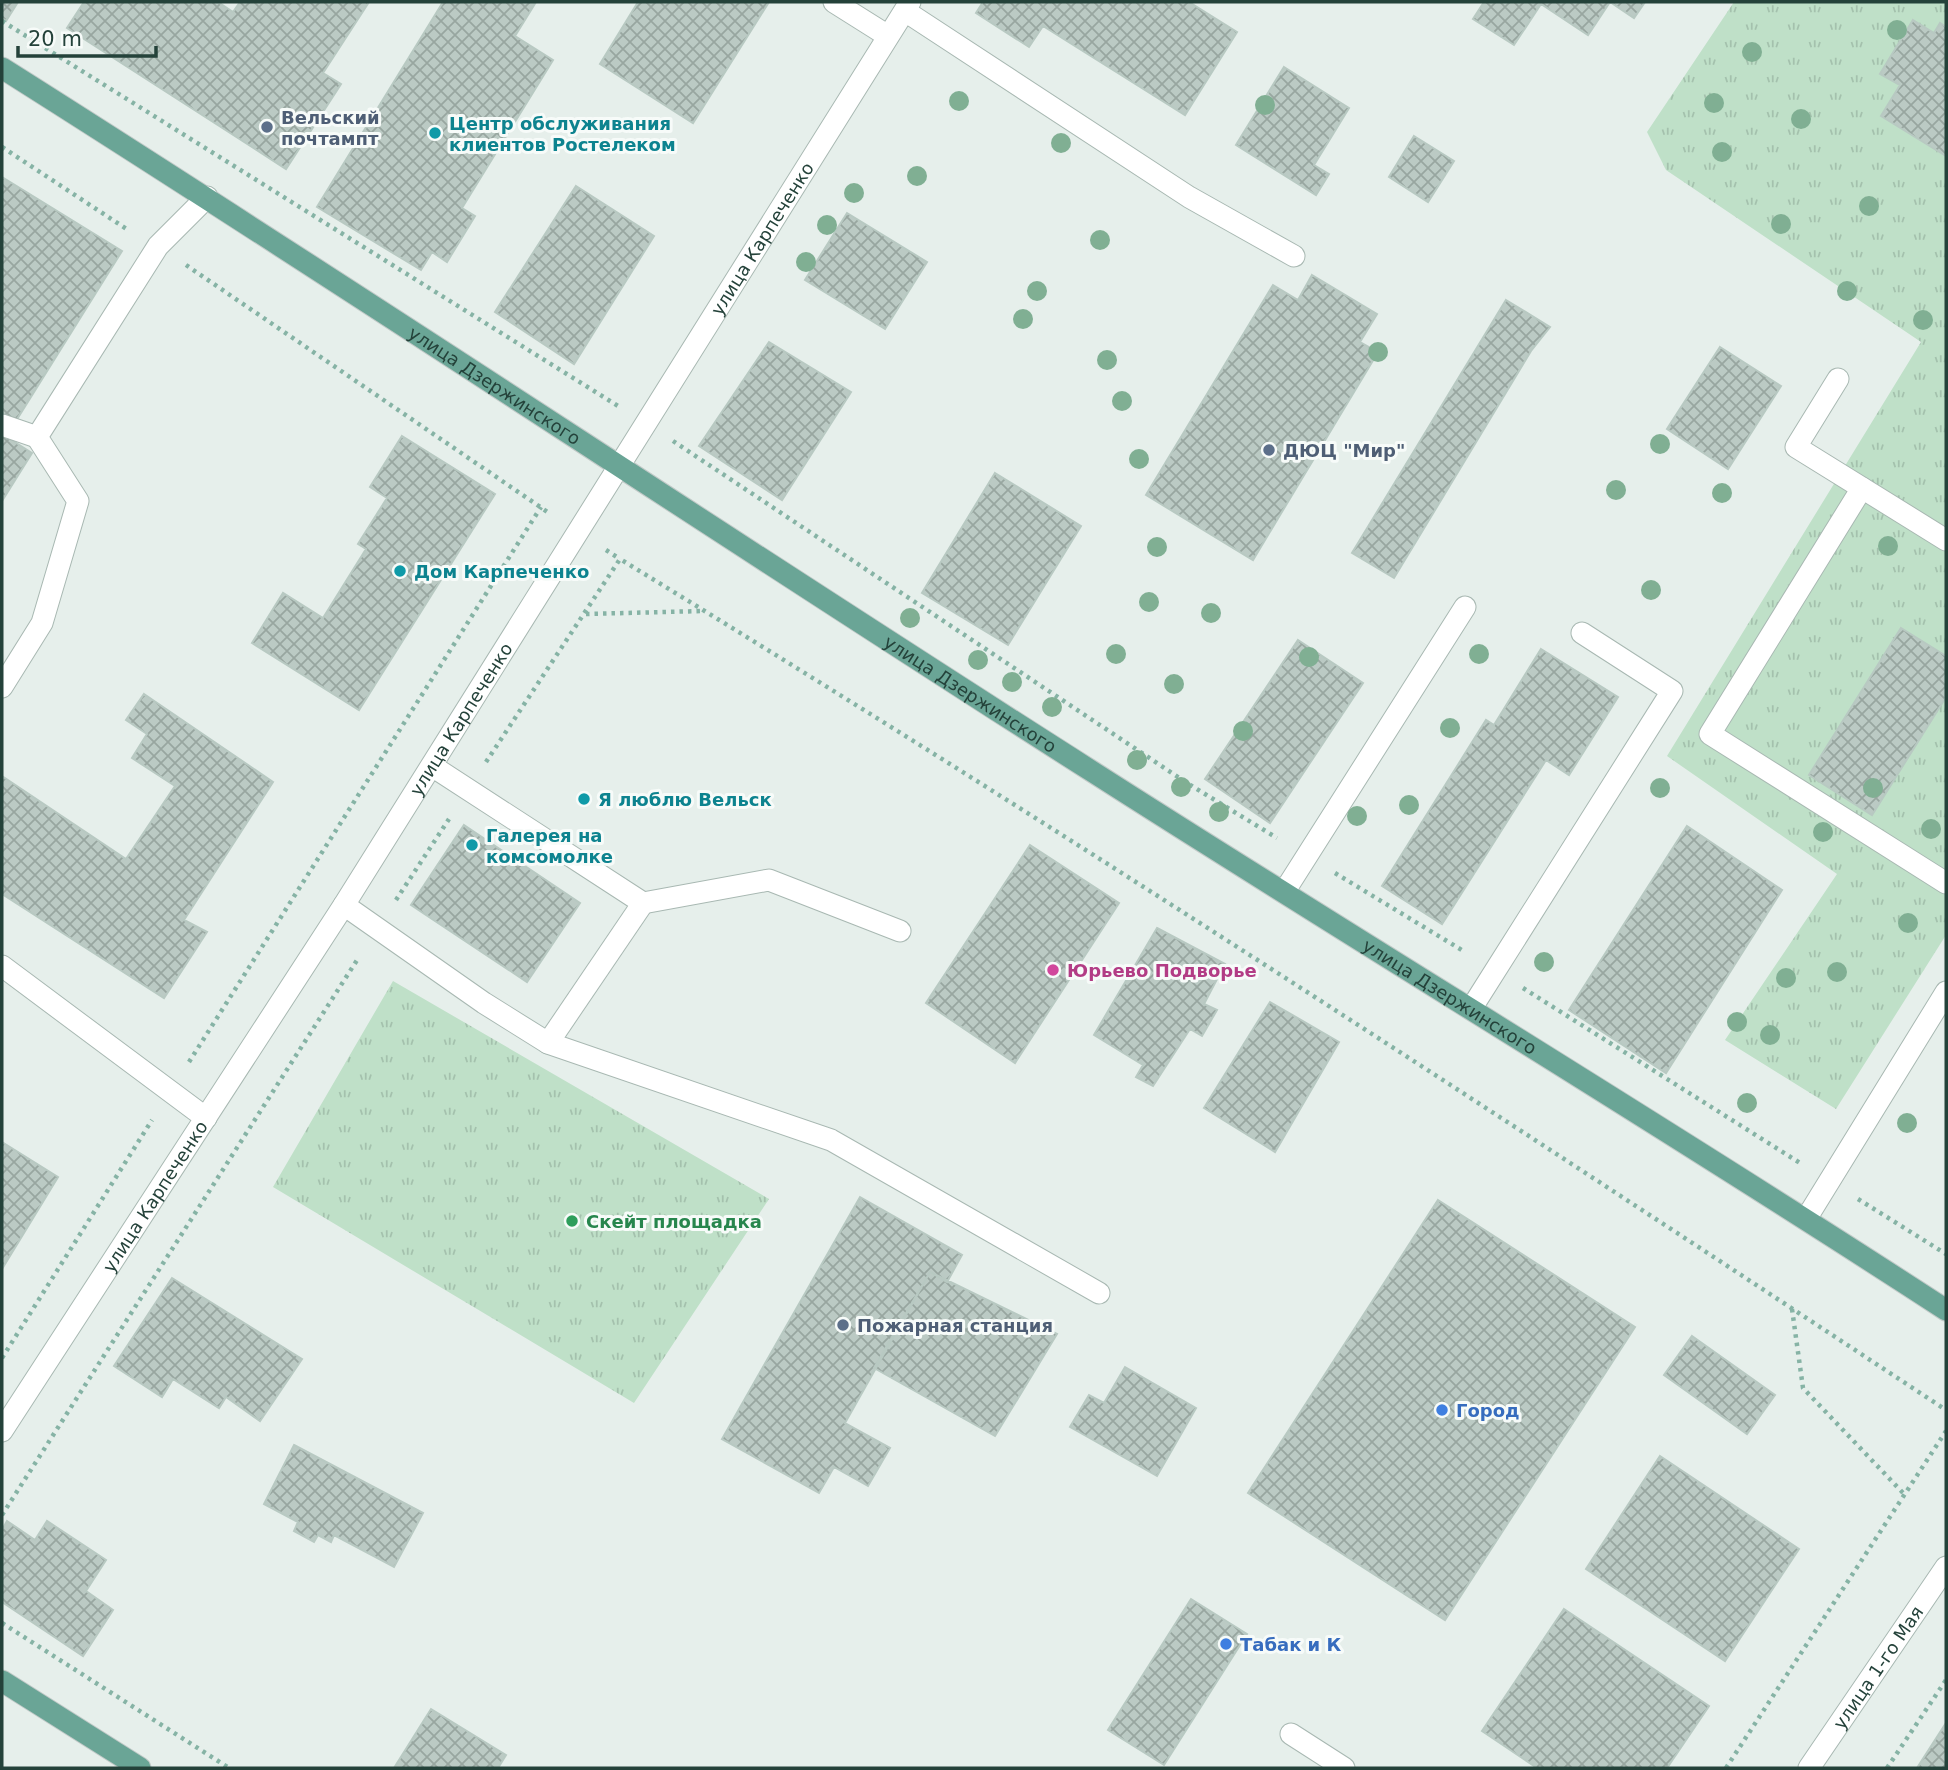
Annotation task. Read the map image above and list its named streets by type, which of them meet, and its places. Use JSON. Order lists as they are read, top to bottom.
{
  "streets": {
    "main road": ["улица Дзержинского"],
    "street": ["улица Карпеченко", "улица 1-го Мая"]
  },
  "crossings": [
    ["улица Карпеченко", "улица Дзержинского"]
  ],
  "places": [
    "Вельский почтампт",
    "Центр обслуживания клиентов Ростелеком",
    "ДЮЦ \"Мир\"",
    "Дом Карпеченко",
    "Я люблю Вельск",
    "Галерея на комсомолке",
    "Юрьево Подворье",
    "Скейт площадка",
    "Пожарная станция",
    "Город",
    "Табак и К"
  ],
  "scale_bar": "20 m"
}
